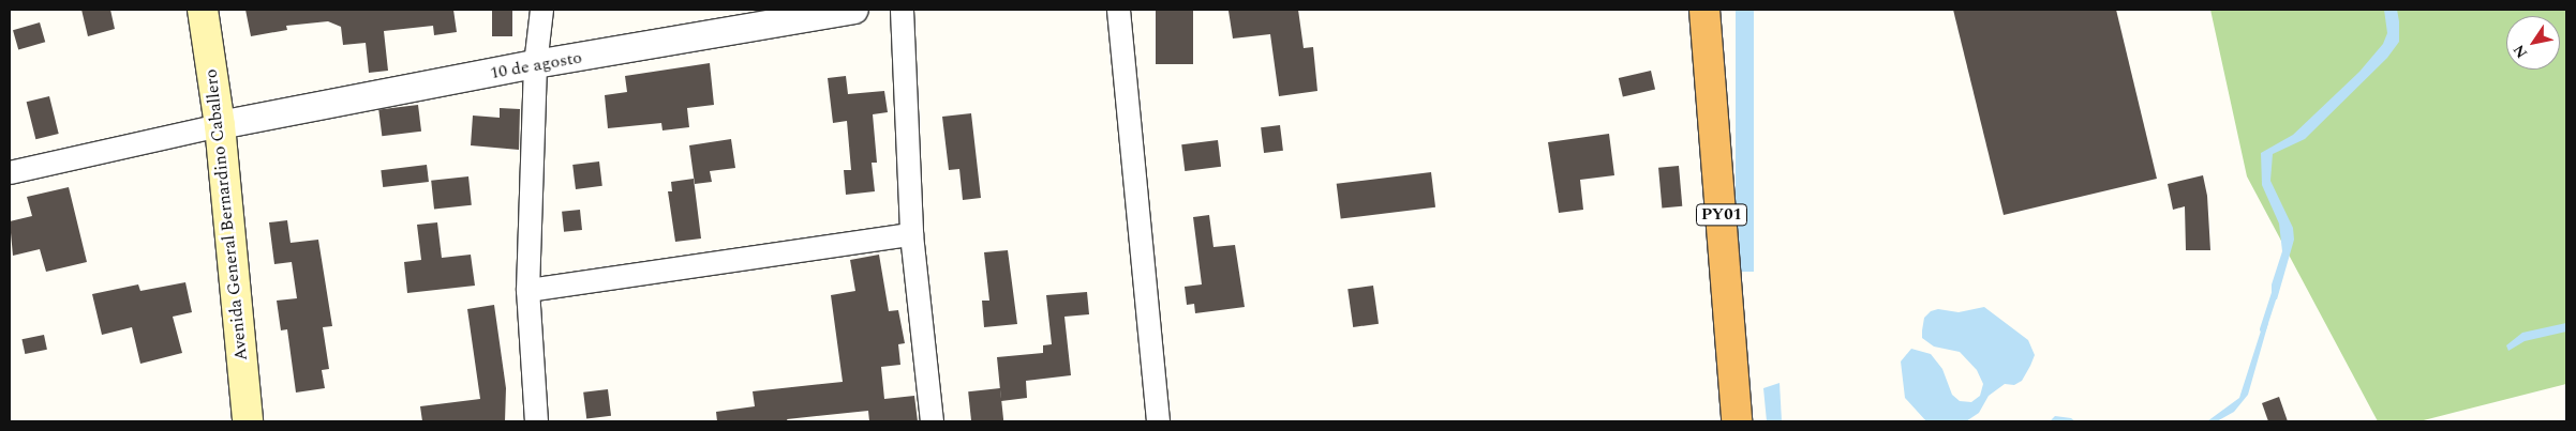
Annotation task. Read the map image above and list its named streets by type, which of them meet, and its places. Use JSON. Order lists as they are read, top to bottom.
{
  "streets": {
    "highway": ["PY01"],
    "main road": ["Avenida General Bernardino Caballero"],
    "street": ["10 de agosto"]
  },
  "crossings": [
    ["10 de agosto", "Avenida General Bernardino Caballero"]
  ],
  "north": "bottom left"
}
